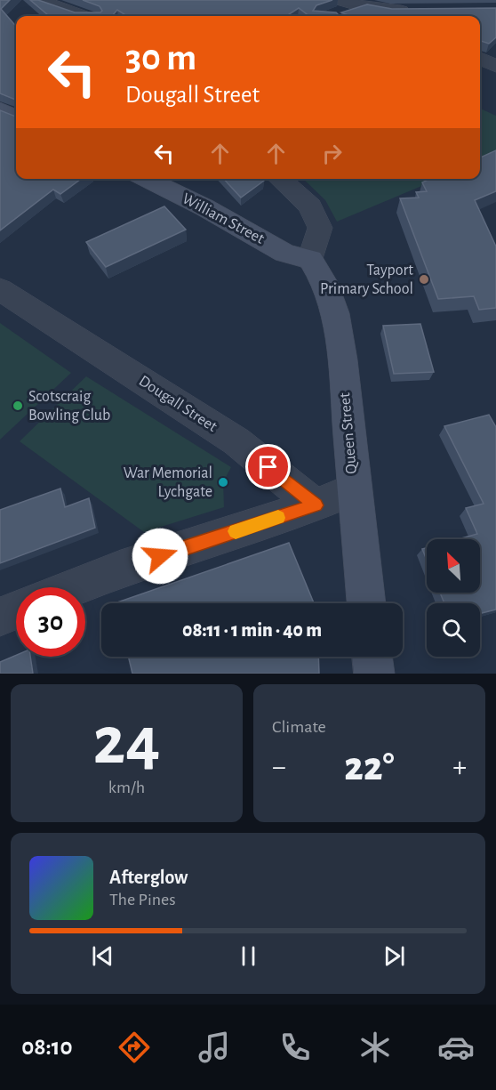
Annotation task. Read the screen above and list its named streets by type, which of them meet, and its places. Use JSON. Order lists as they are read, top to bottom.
{
  "streets": {
    "main road": ["William Street", "Queen Street"],
    "street": ["Dougall Street"]
  },
  "crossings": [
    ["William Street", "Queen Street"]
  ],
  "places": ["Tayport Primary School", "Scotscraig Bowling Club", "War Memorial Lychgate"],
  "north": "top left",
  "page": {
    "turn": ["30 m", "Dougall Street"],
    "limit": "30",
    "trip": "08:11 · 1 min · 40 m",
    "tile": [
      ["24", "km/h"],
      "Climate"
    ],
    "heat": ["−", "22°", "+"],
    "song": ["Afterglow", "The Pines"],
    "tabs": "08:10"
  }
}
